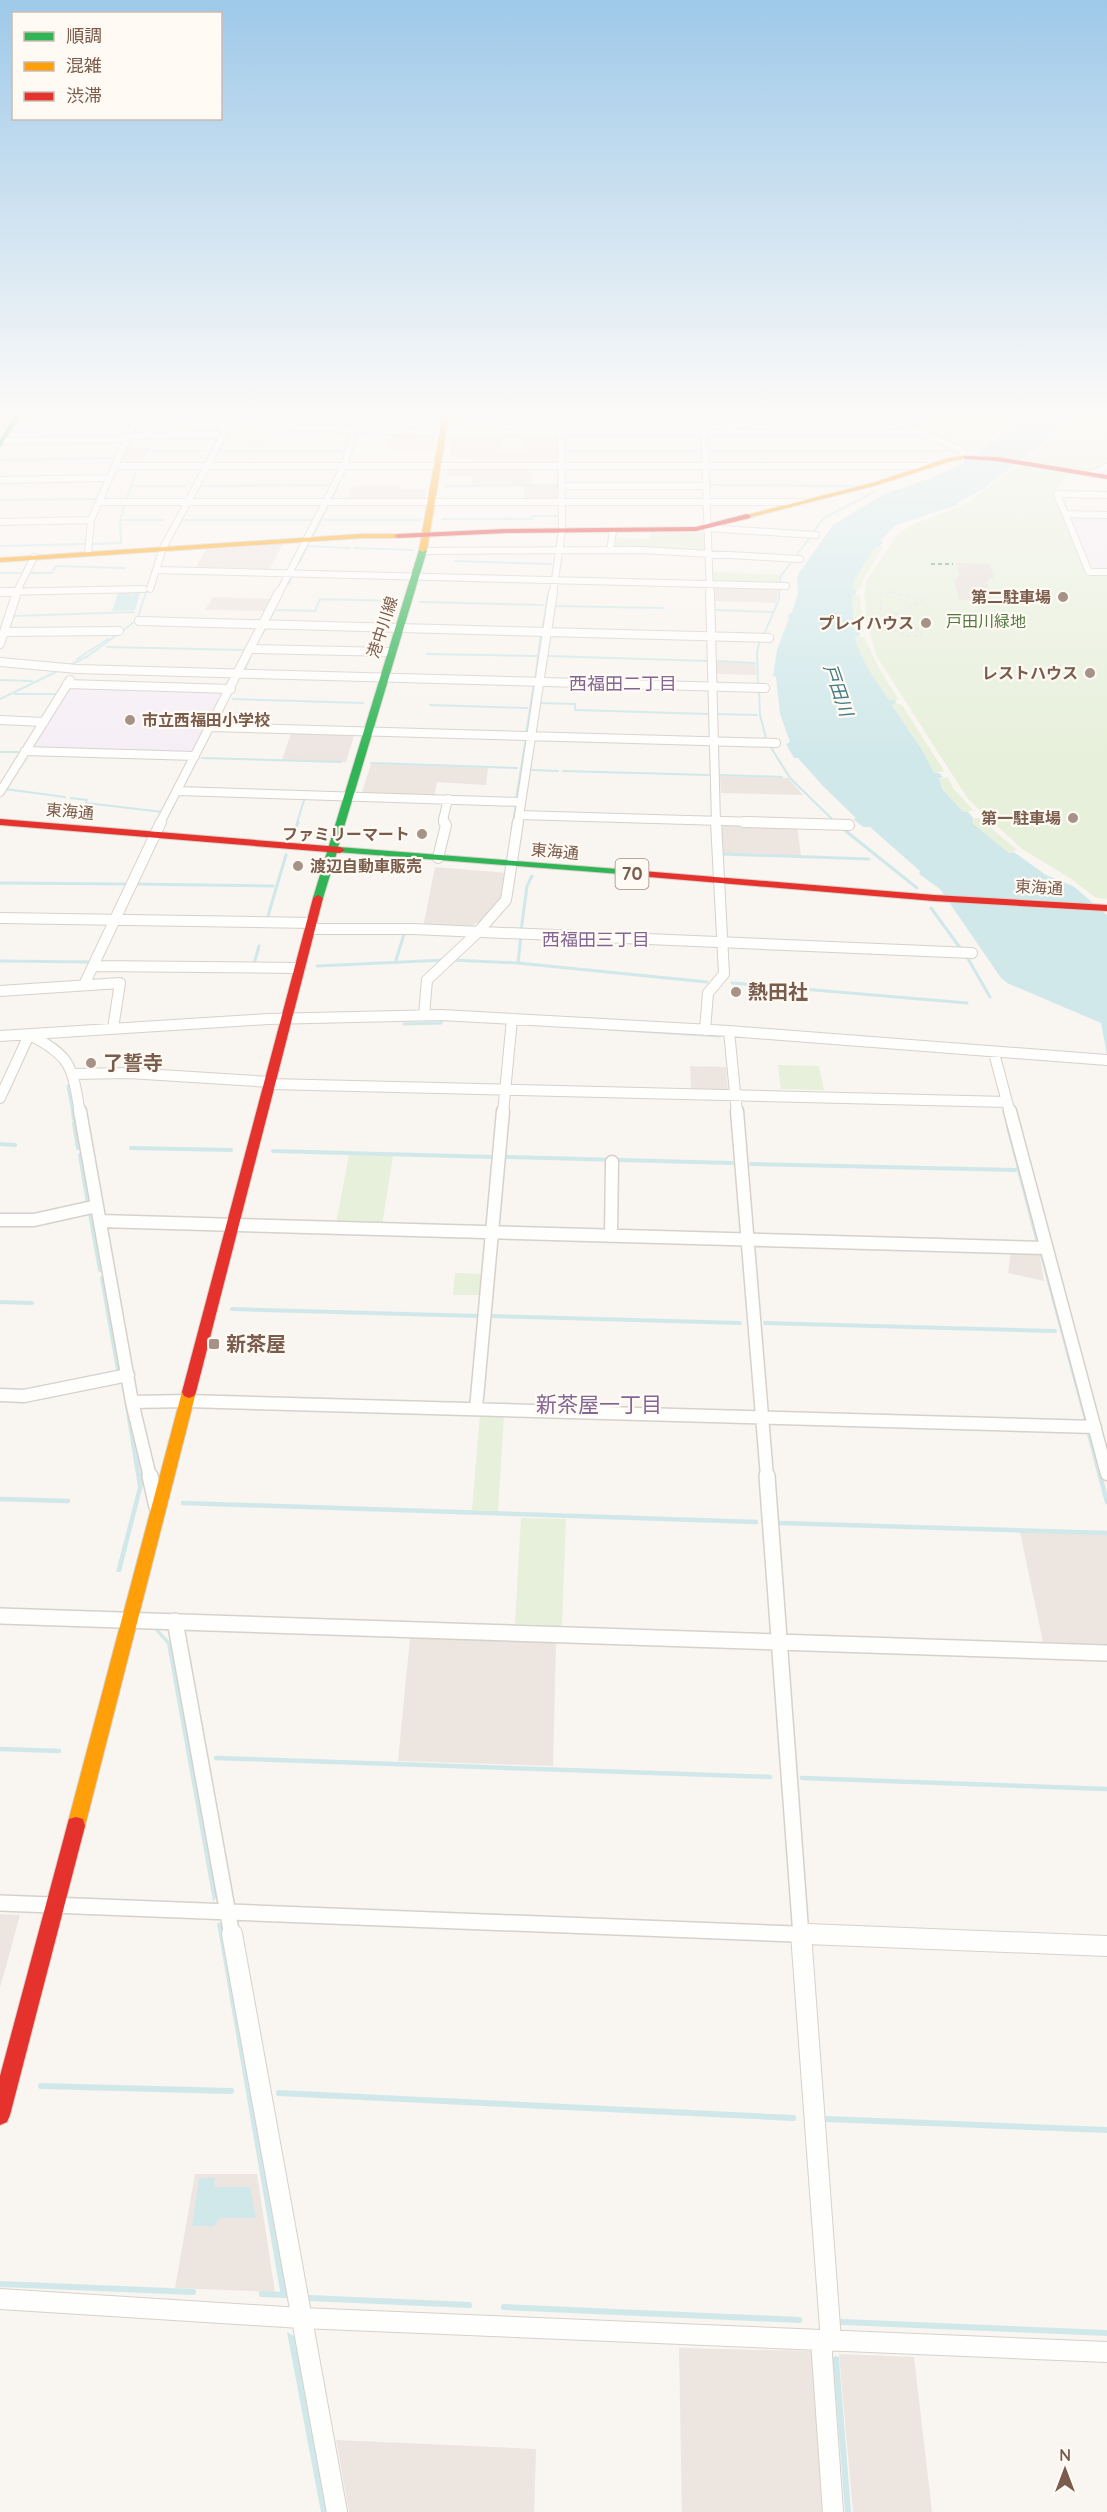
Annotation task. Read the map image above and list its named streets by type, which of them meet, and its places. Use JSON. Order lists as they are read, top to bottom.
{
  "streets": {
    "main road": ["港中川線", "東海通", "70"]
  },
  "crossings": [
    ["港中川線", "東海通"]
  ],
  "districts": ["西福田二丁目", "西福田三丁目", "新茶屋一丁目"],
  "water": ["戸田川"],
  "parks": ["戸田川緑地"],
  "places": {
    "other": [
      "第二駐車場",
      "プレイハウス",
      "レストハウス",
      "市立西福田小学校",
      "第一駐車場",
      "ファミリーマート",
      "渡辺自動車販売",
      "熱田社",
      "了誓寺"
    ],
    "transit": ["新茶屋"]
  },
  "legend": ["順調", "混雑", "渋滞"],
  "north": "top"
}
